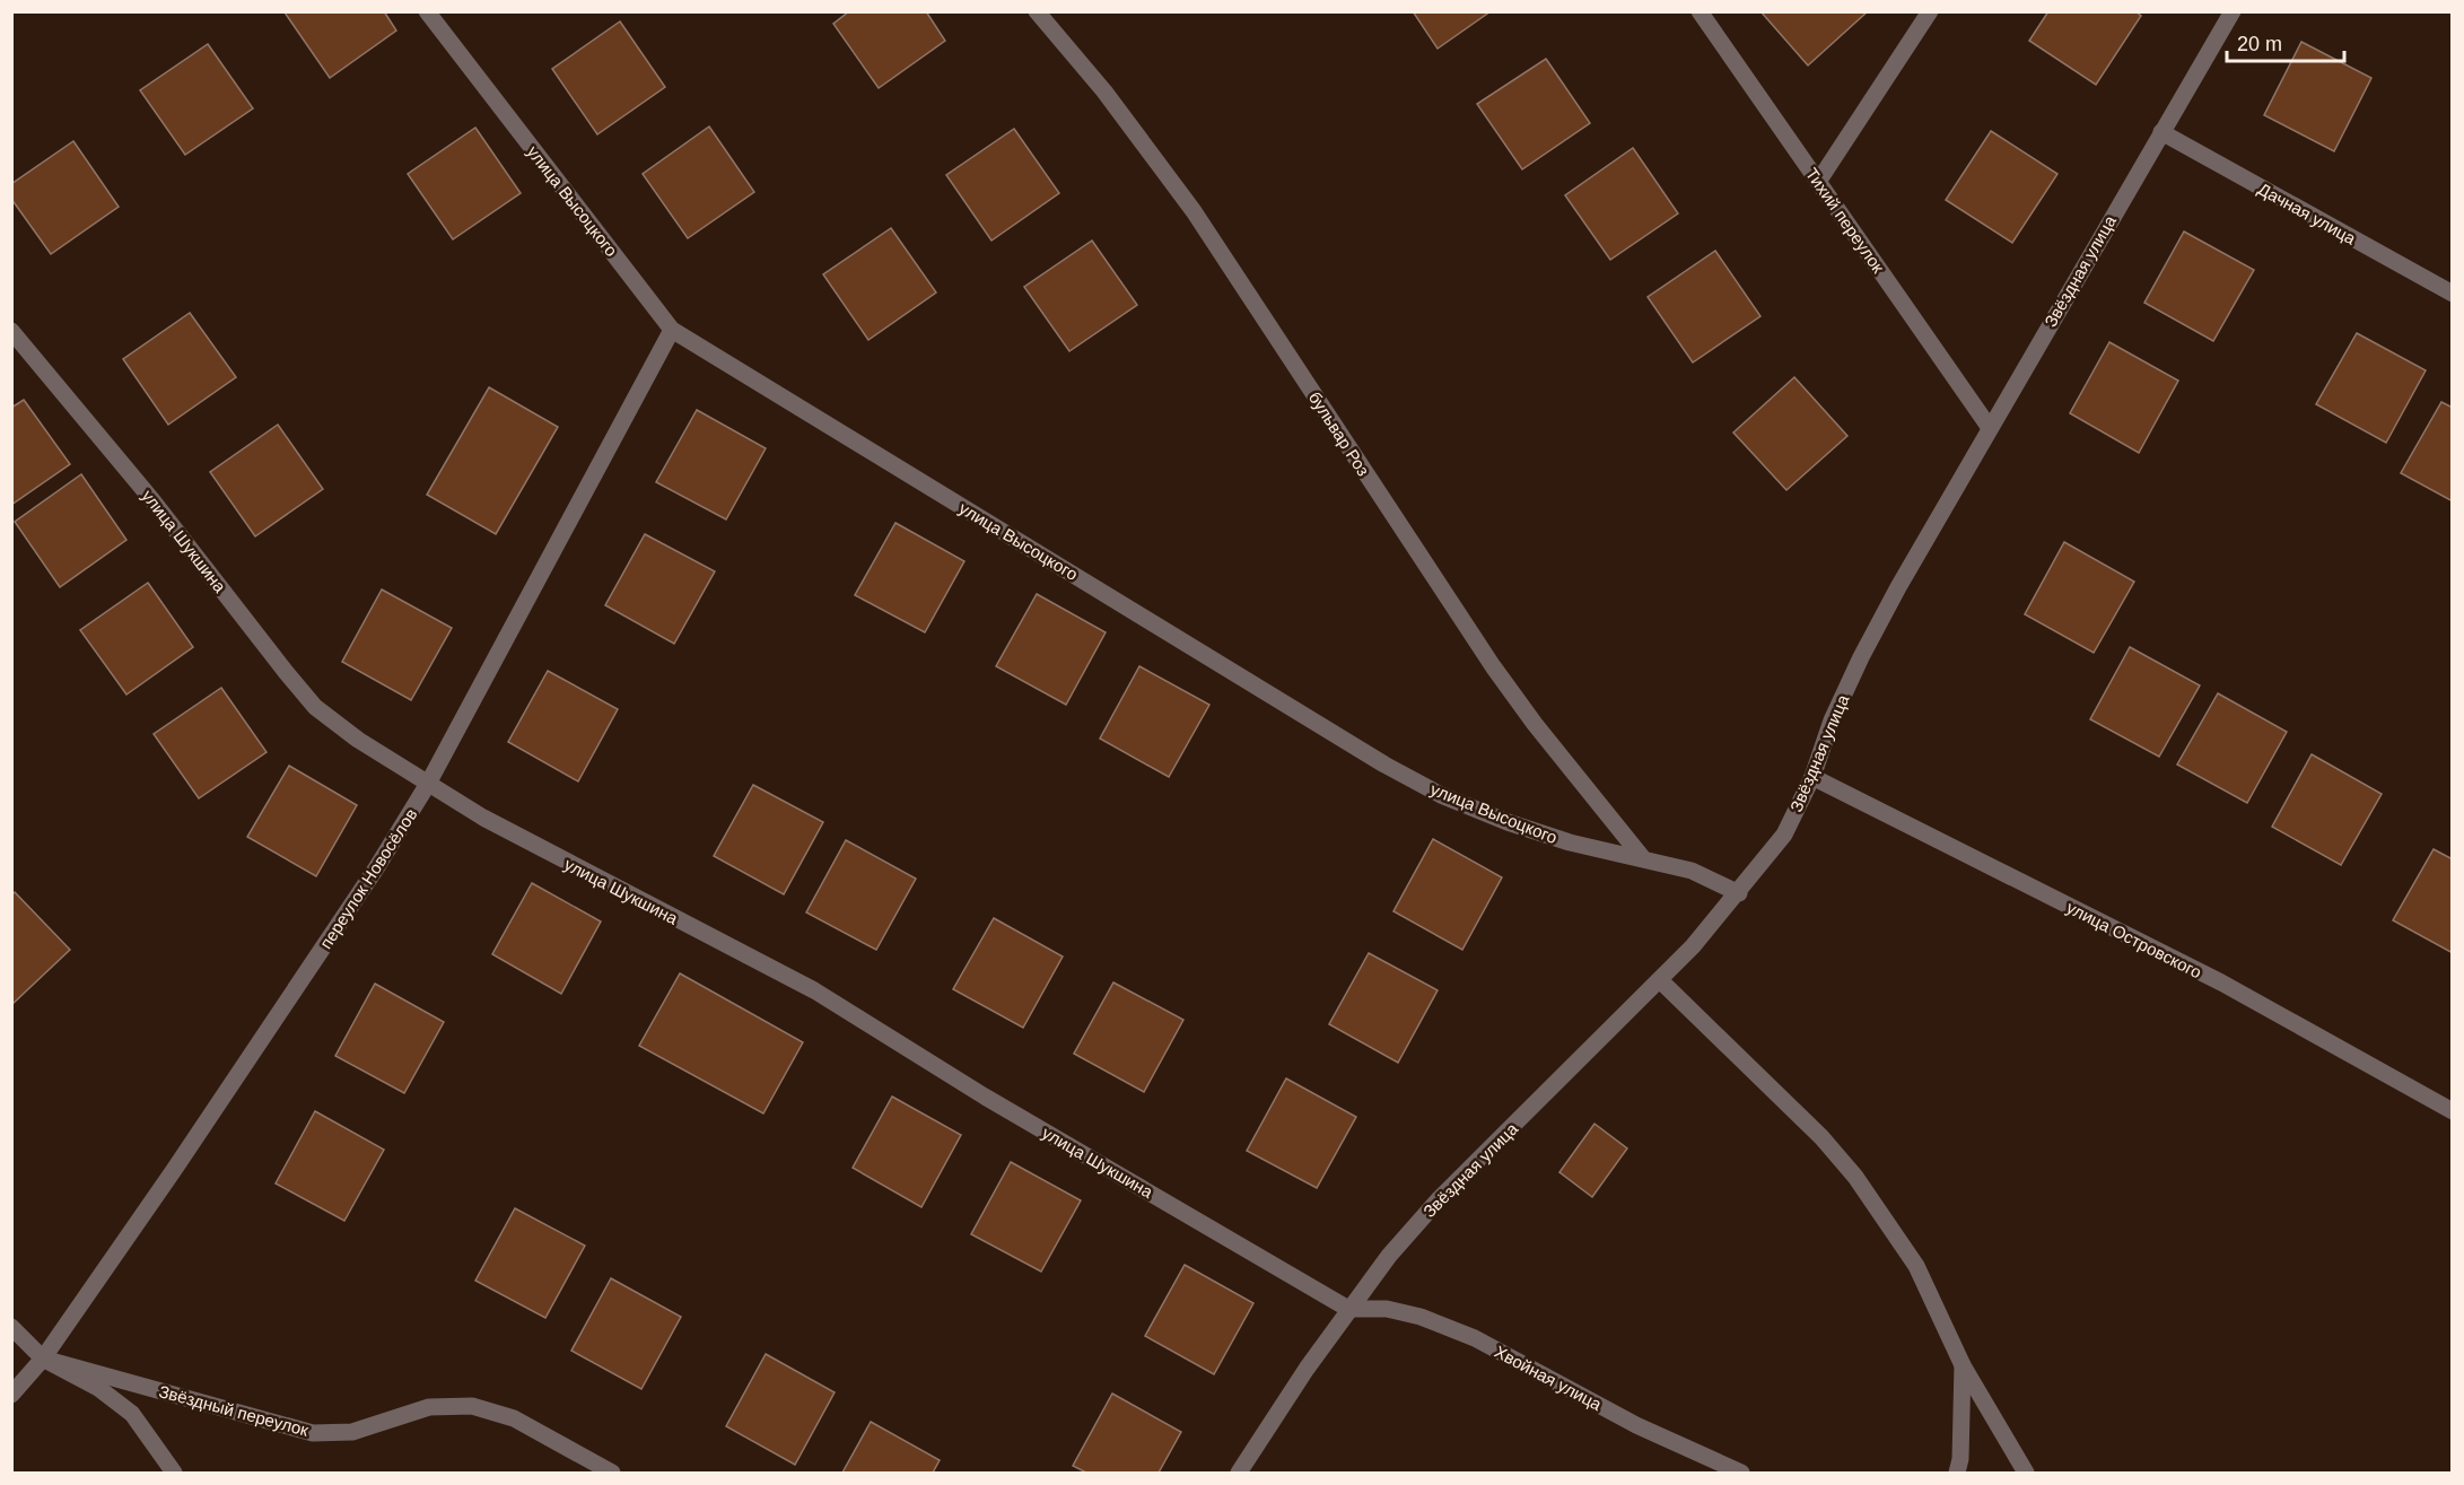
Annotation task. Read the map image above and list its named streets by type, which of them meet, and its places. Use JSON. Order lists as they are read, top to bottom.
{
  "streets": {
    "street": [
      "улица Высоцкого",
      "Дачная улица",
      "Тихий переулок",
      "Звёздная улица",
      "бульвар Роз",
      "улица Шукшина",
      "переулок Новосёлов",
      "улица Островского",
      "Хвойная улица",
      "Звёздный переулок"
    ]
  },
  "crossings": [
    ["улица Высоцкого", "Звёздная улица"],
    ["улица Высоцкого", "бульвар Роз"],
    ["улица Высоцкого", "переулок Новосёлов"],
    ["Дачная улица", "Звёздная улица"],
    ["Тихий переулок", "Звёздная улица"],
    ["Звёздная улица", "улица Шукшина"],
    ["Звёздная улица", "улица Островского"],
    ["Звёздная улица", "Хвойная улица"],
    ["улица Шукшина", "переулок Новосёлов"],
    ["улица Шукшина", "Хвойная улица"],
    ["переулок Новосёлов", "Звёздный переулок"]
  ],
  "scale_bar": "20 m"
}
